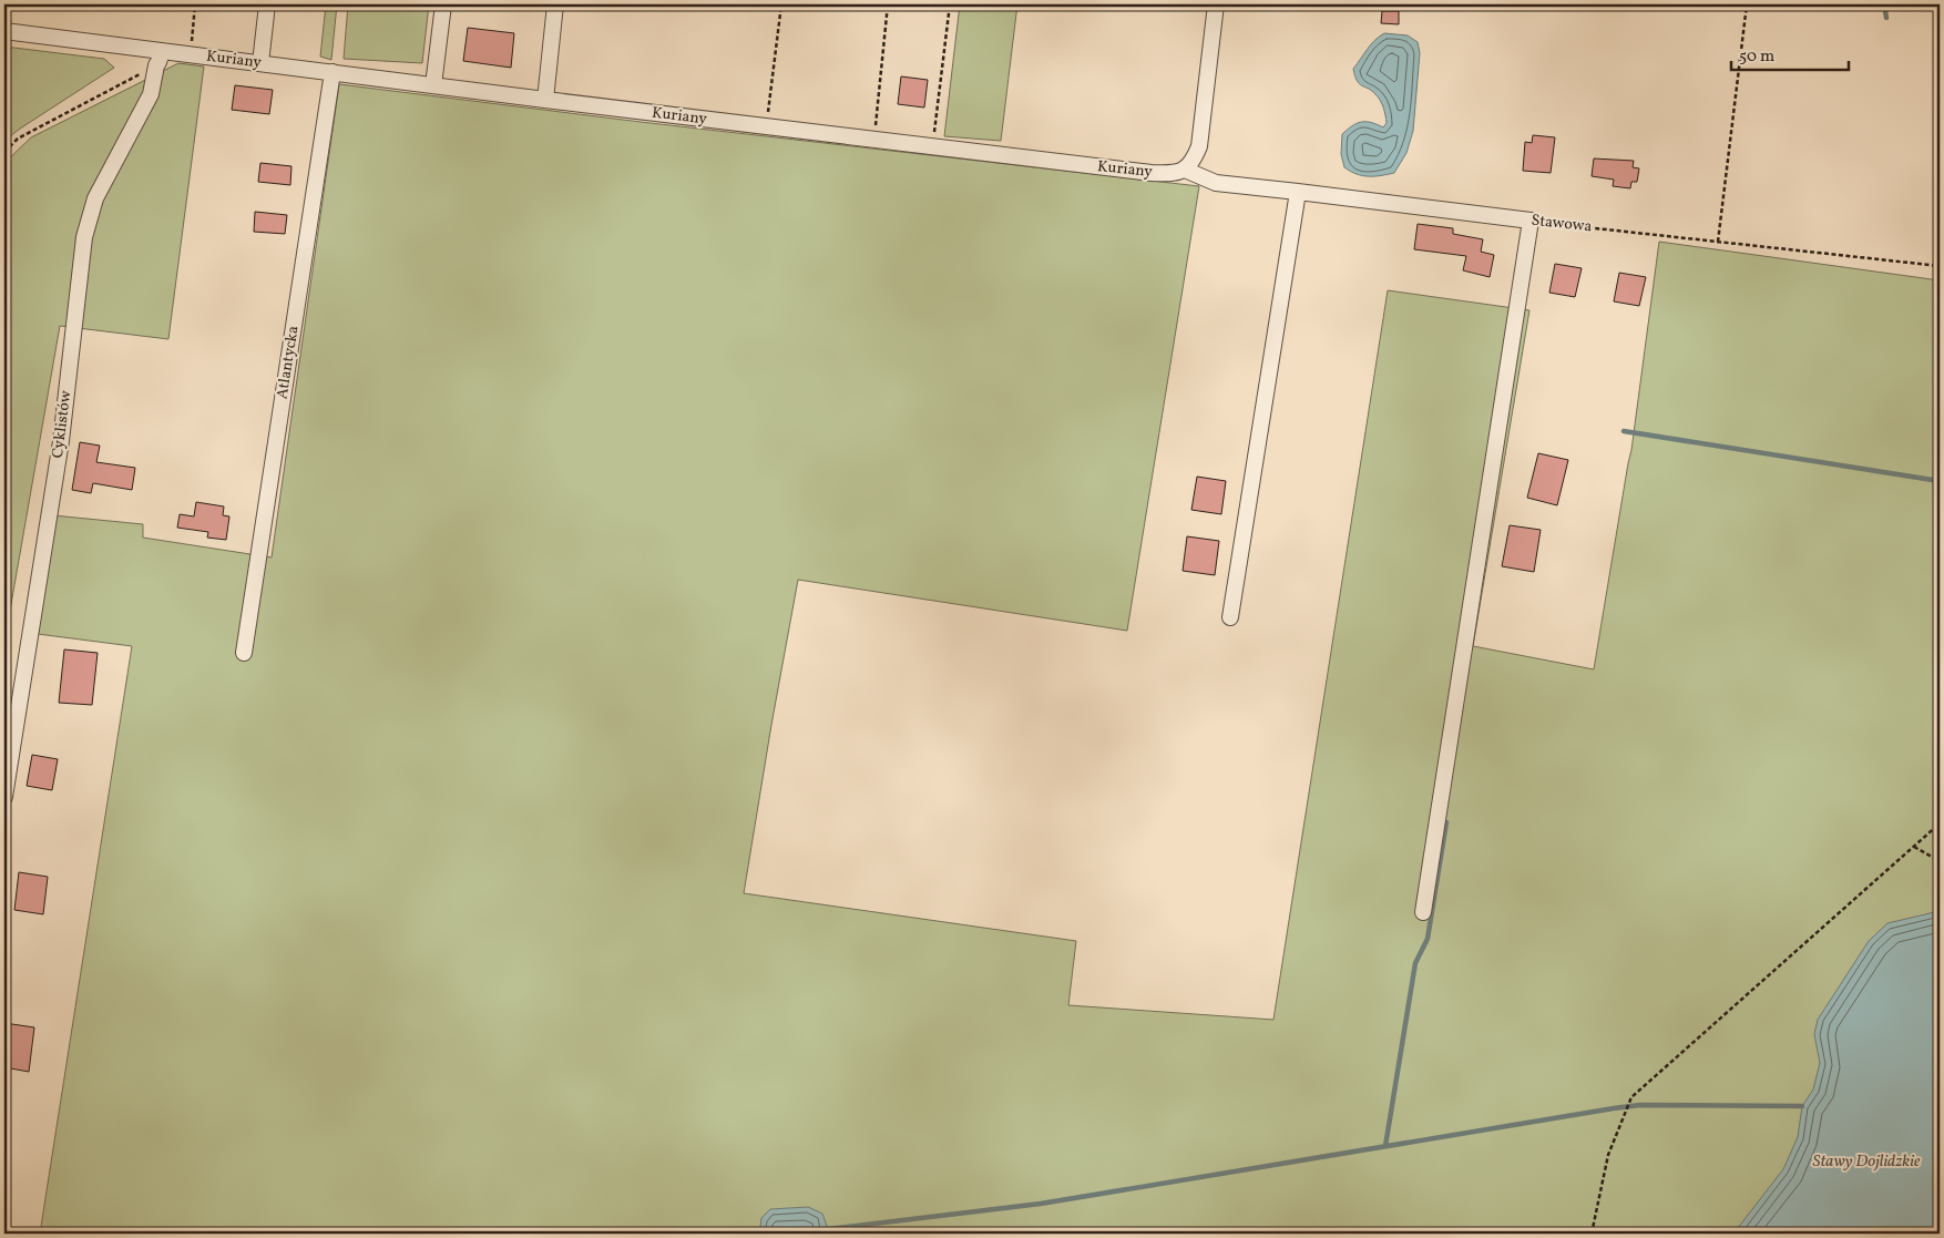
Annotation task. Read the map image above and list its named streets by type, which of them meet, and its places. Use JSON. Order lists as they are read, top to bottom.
{
  "streets": {
    "street": [
      "Kuriany",
      "Stawowa",
      "Atlantycka",
      "Cyklistów"
    ]
  },
  "crossings": [
    ["Kuriany", "Stawowa"],
    ["Kuriany", "Atlantycka"],
    ["Kuriany", "Cyklistów"]
  ],
  "water": ["Stawy Dojlidzkie"],
  "scale_bar": "50 m"
}
